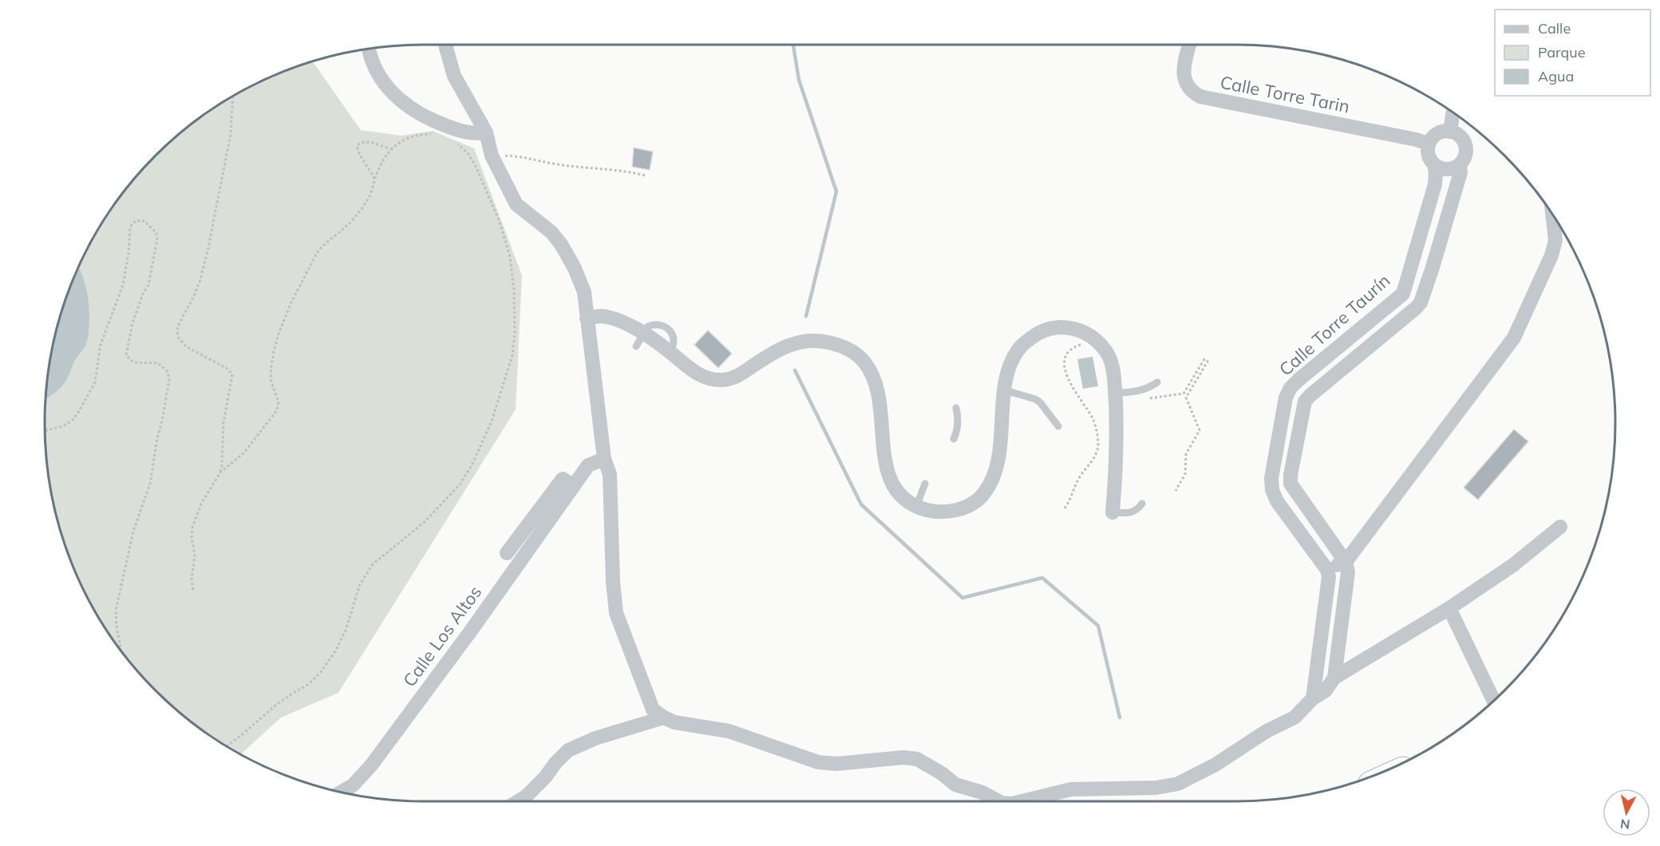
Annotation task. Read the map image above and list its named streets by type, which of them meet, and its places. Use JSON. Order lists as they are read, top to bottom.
{
  "streets": {
    "street": ["Calle Torre Tarin", "Calle Torre Taurín", "Calle Los Altos"]
  },
  "crossings": [
    ["Calle Torre Tarin", "Calle Torre Taurín"]
  ],
  "legend": ["Calle", "Parque", "Agua"],
  "north": "bottom"
}
